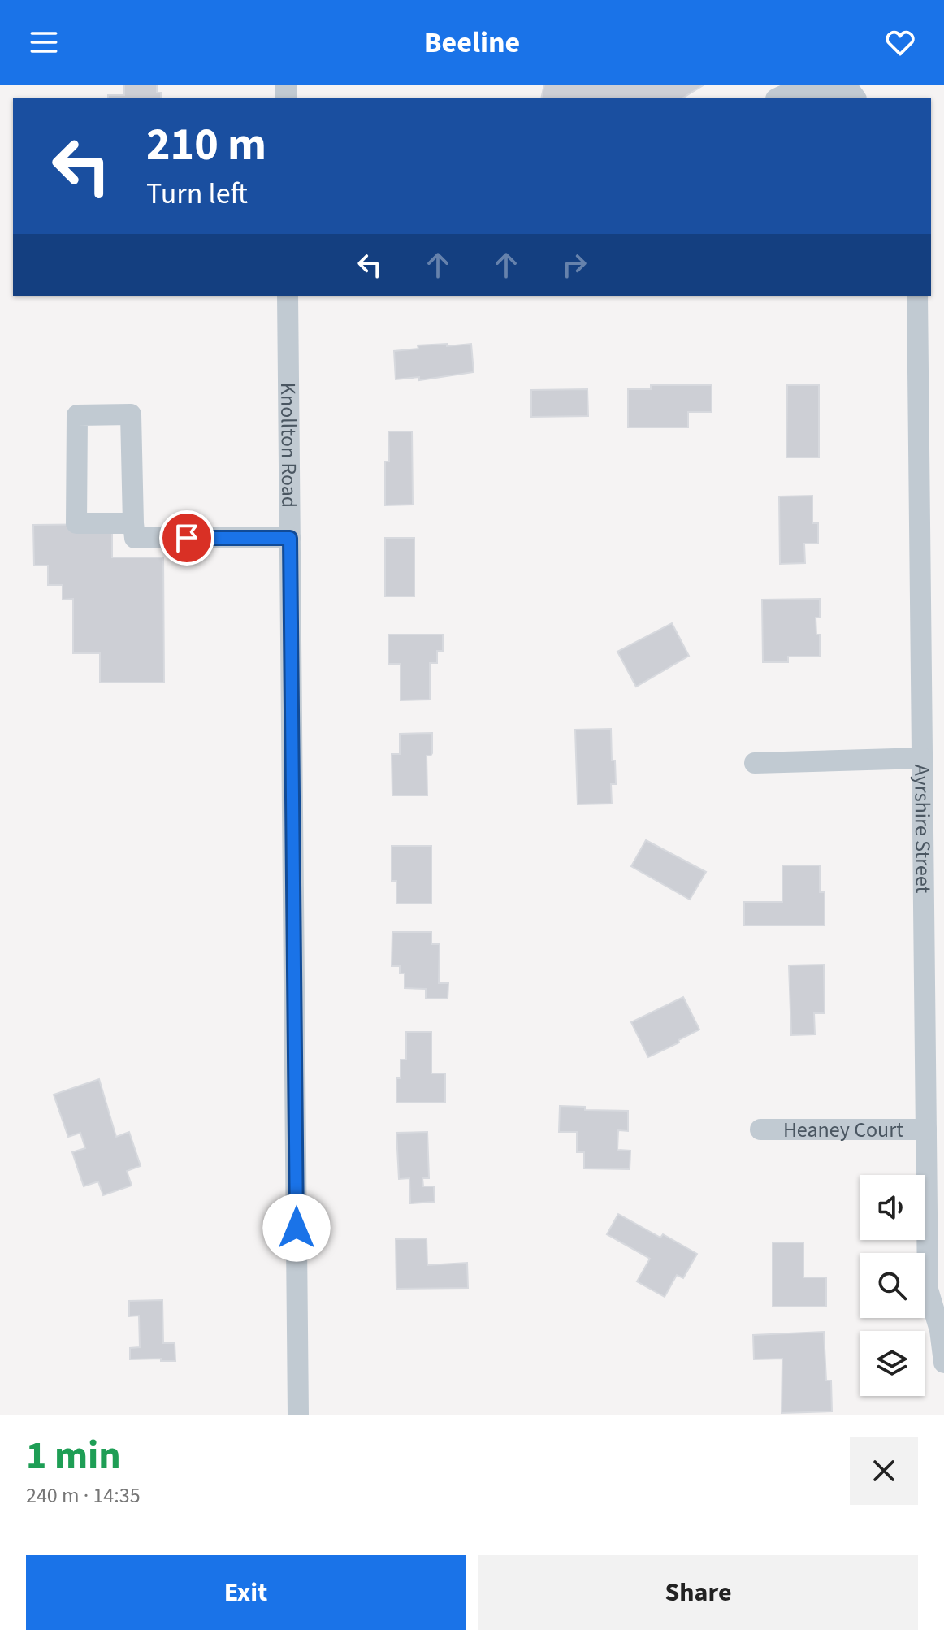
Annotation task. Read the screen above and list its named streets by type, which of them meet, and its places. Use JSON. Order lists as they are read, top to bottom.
{
  "streets": {
    "street": ["Knollton Road", "Ayrshire Street", "Heaney Court"]
  },
  "crossings": [
    ["Ayrshire Street", "Heaney Court"]
  ],
  "page": {
    "header": "Beeline",
    "turn": ["210 m", "Turn left"],
    "heading": ["1 min", "240 m · 14:35"],
    "buttons": ["Exit", "Share"]
  }
}
